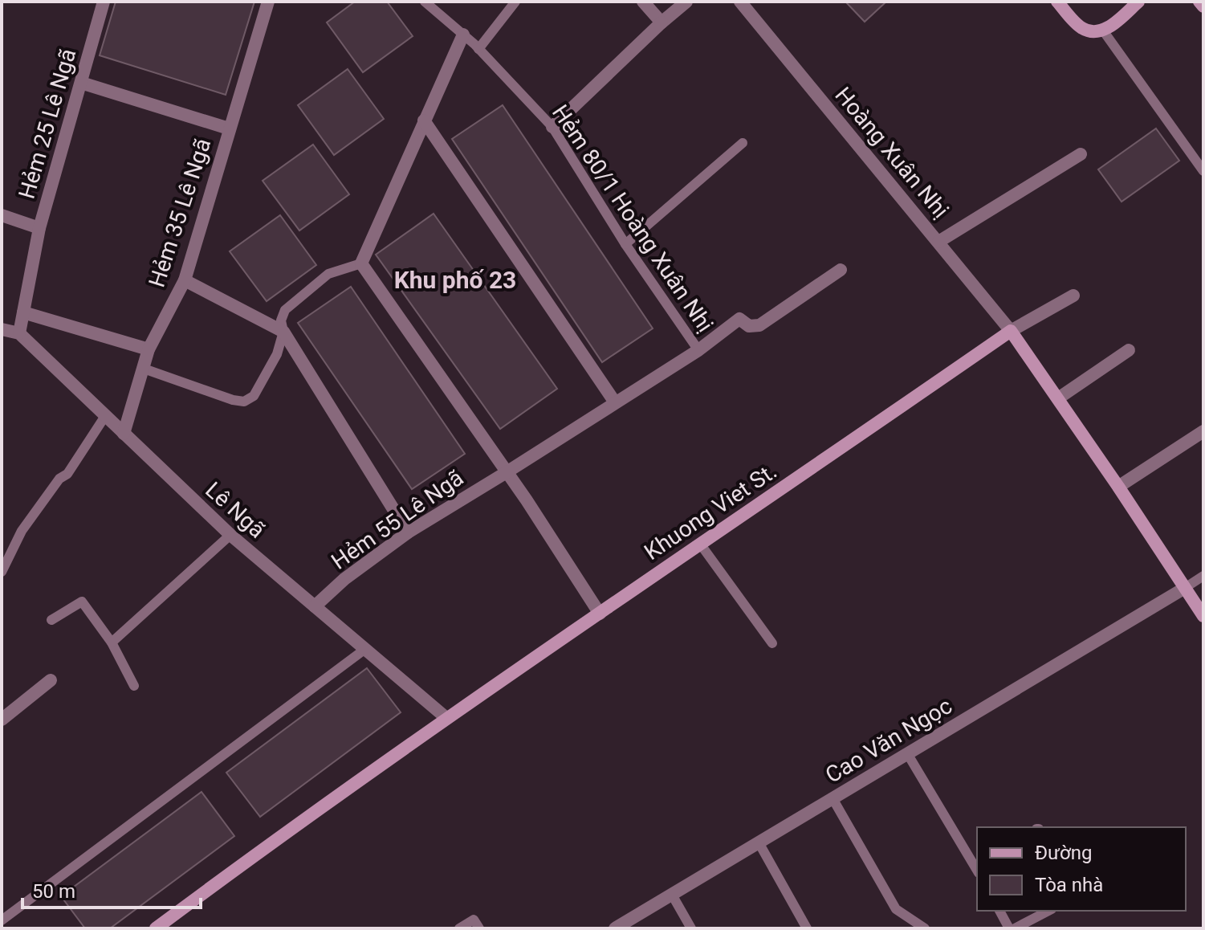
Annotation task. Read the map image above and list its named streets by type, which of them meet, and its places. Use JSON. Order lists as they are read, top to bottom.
{
  "streets": {
    "street": [
      "Hẻm 25 Lê Ngã",
      "Hoàng Xuân Nhị",
      "Hẻm 35 Lê Ngã",
      "Lê Ngã",
      "Khuong Viet St.",
      "Hẻm 55 Lê Ngã",
      "Cao Văn Ngọc"
    ],
    "lane": ["Hẻm 80/1 Hoàng Xuân Nhị"]
  },
  "crossings": [
    ["Hẻm 25 Lê Ngã", "Lê Ngã"],
    ["Hoàng Xuân Nhị", "Khuong Viet St."],
    ["Hẻm 35 Lê Ngã", "Lê Ngã"],
    ["Hẻm 80/1 Hoàng Xuân Nhị", "Hẻm 55 Lê Ngã"],
    ["Lê Ngã", "Khuong Viet St."],
    ["Lê Ngã", "Hẻm 55 Lê Ngã"]
  ],
  "districts": ["Khu phố 23"],
  "legend": ["Đường", "Tòa nhà"],
  "scale_bar": "50 m"
}
